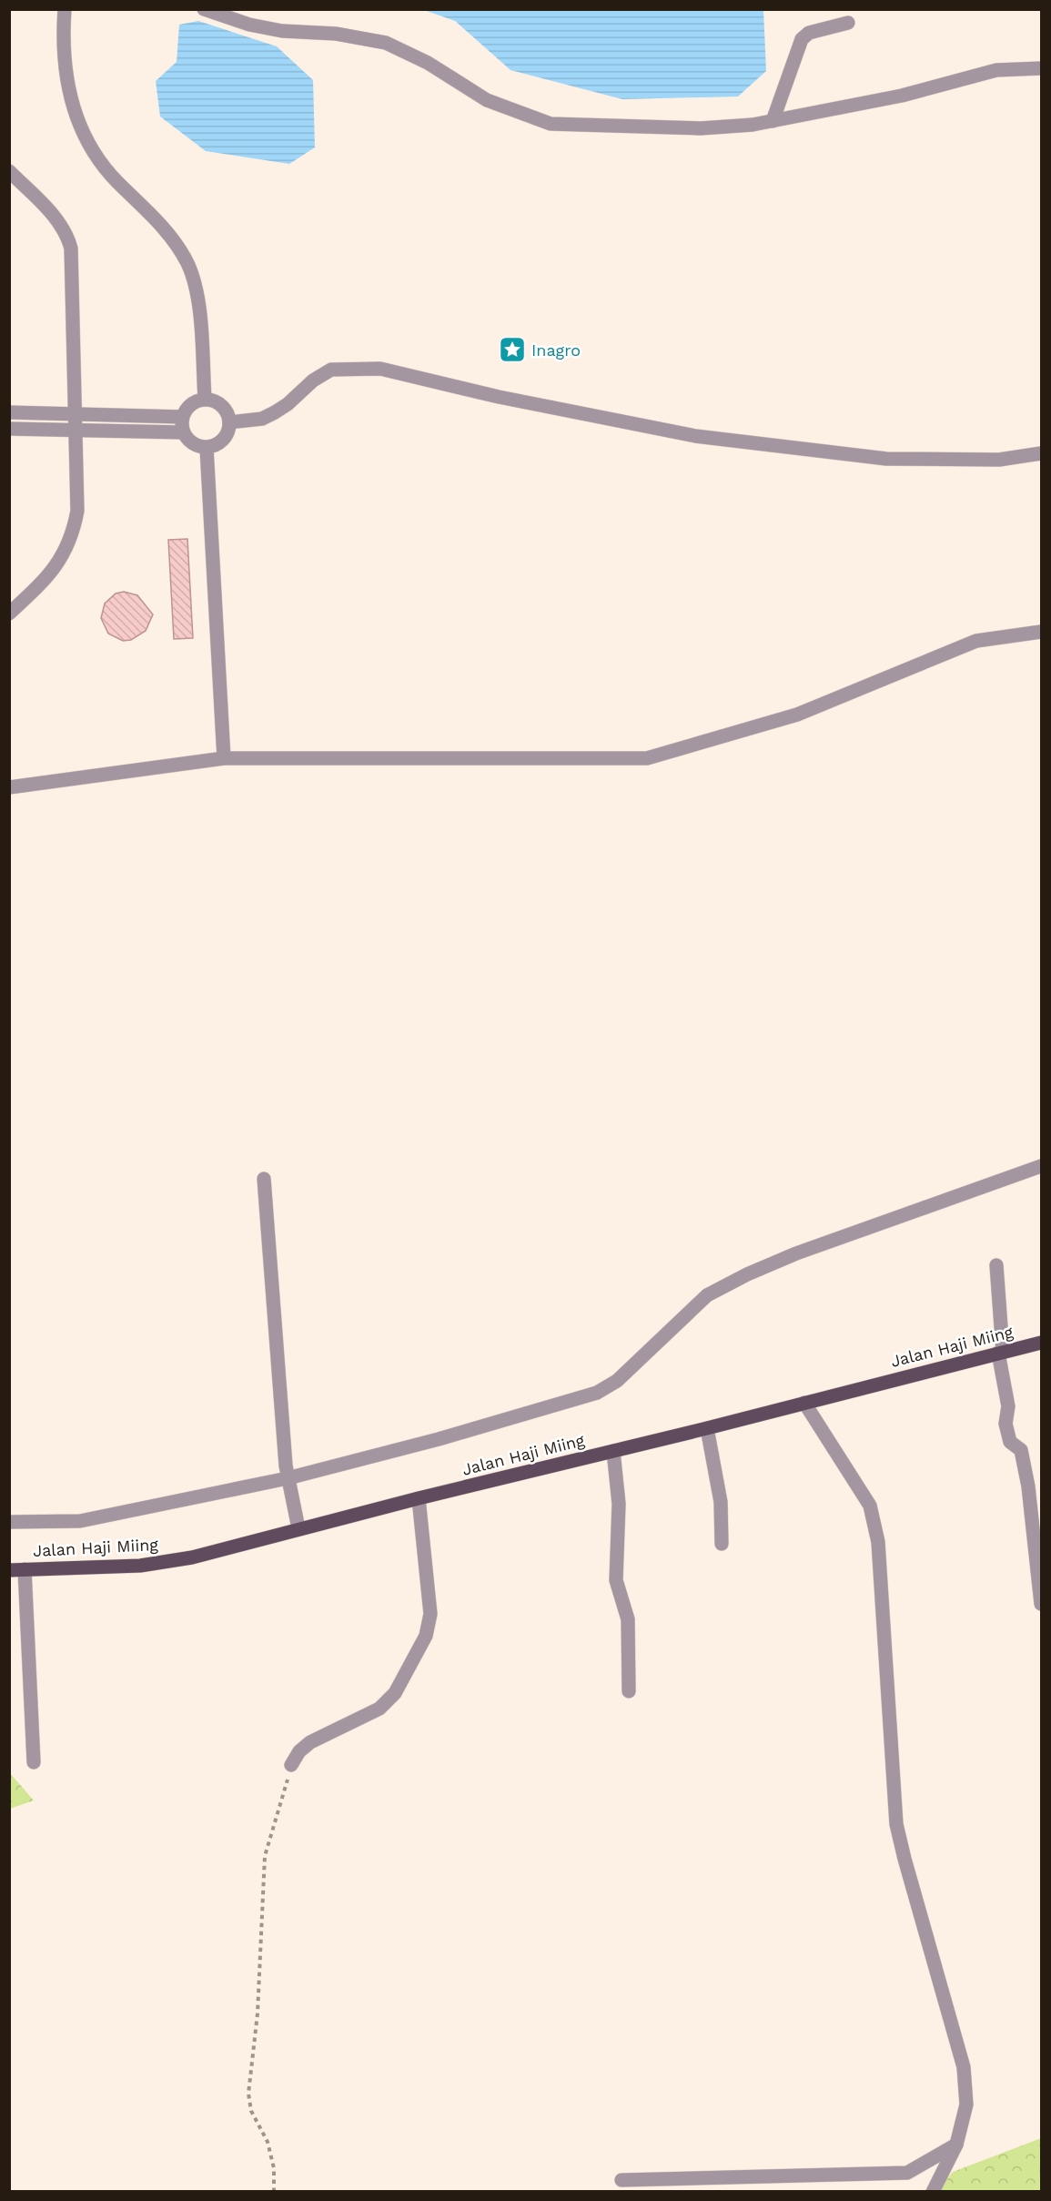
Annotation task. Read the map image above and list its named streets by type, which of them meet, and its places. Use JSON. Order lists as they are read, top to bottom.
{
  "streets": {
    "main road": ["Jalan Haji Miing"]
  },
  "places": {
    "place": ["Inagro"]
  }
}
